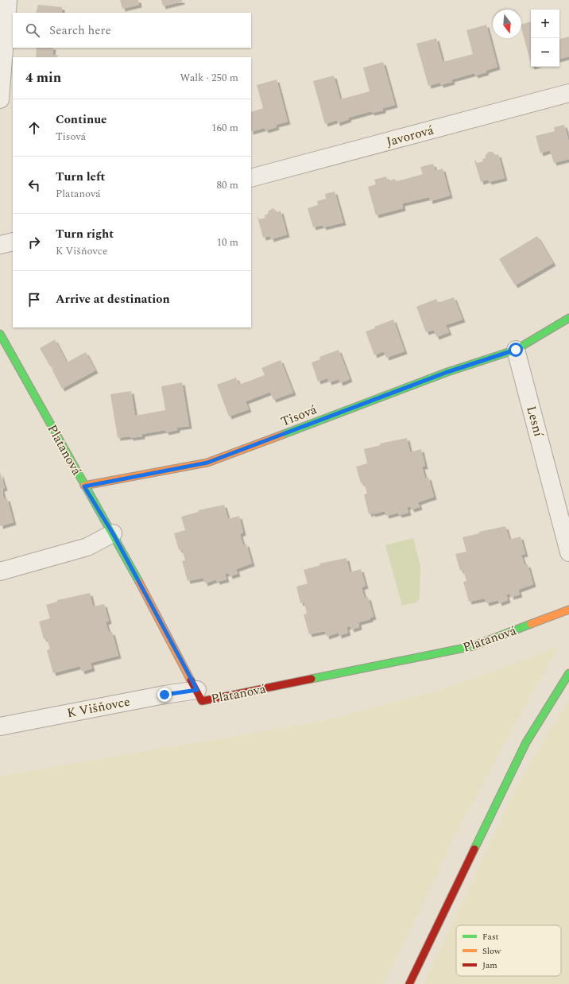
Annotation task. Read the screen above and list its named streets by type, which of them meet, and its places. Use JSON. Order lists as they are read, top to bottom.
{
  "streets": {
    "street": [
      "Javorová",
      "Tisová",
      "Lesní",
      "Platanová",
      "K Višňovce"
    ]
  },
  "crossings": [
    ["Tisová", "Lesní"],
    ["Tisová", "Platanová"],
    ["Platanová", "K Višňovce"]
  ],
  "legend": ["Fast", "Slow", "Jam"],
  "north": "bottom",
  "page": {
    "map_buttons": ["+", "−"],
    "search": "Search here",
    "heading": ["4 min", "Walk · 250 m"],
    "list": [
      ["Continue", "Tisová", "160 m"],
      ["Turn left", "Platanová", "80 m"],
      ["Turn right", "K Višňovce", "10 m"],
      "Arrive at destination"
    ]
  }
}
